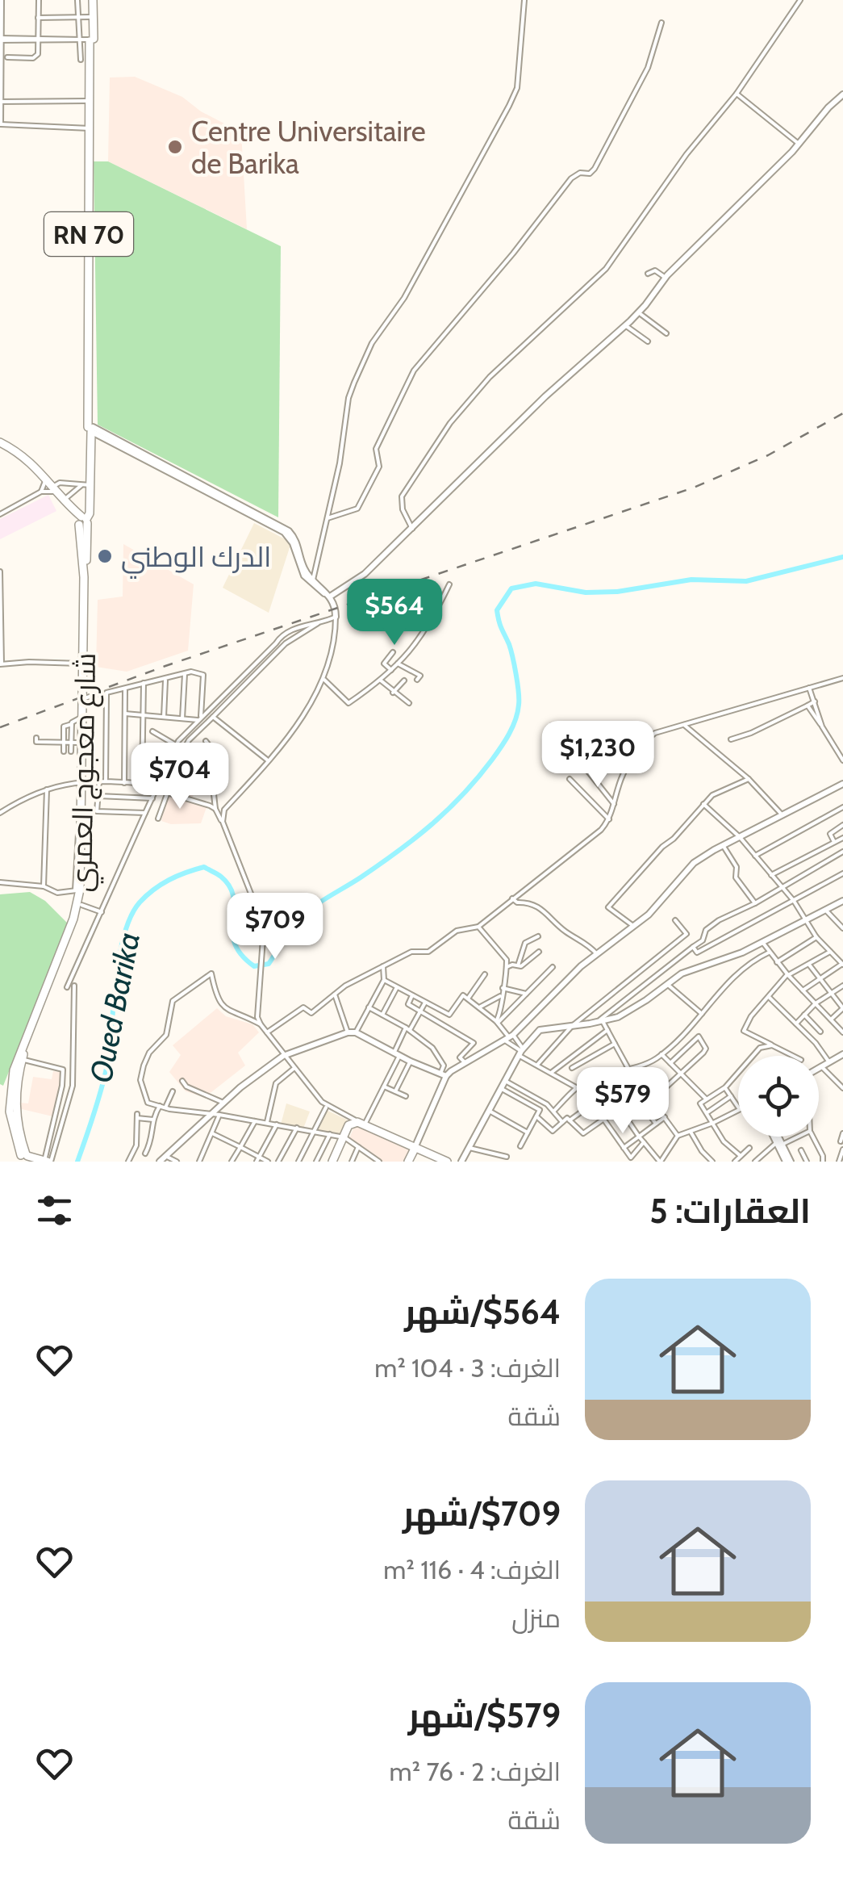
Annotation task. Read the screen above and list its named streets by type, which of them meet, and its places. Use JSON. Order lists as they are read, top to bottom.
{
  "streets": {
    "main road": ["RN 70", "شارع معجوج العمري"]
  },
  "crossings": [
    ["RN 70", "شارع معجوج العمري"]
  ],
  "water": ["Oued Barika"],
  "places": ["Centre Universitaire de Barika", "الدرك الوطني"],
  "page": {
    "price": [
      "$564",
      "$1,230",
      "$704",
      "$709",
      "$579"
    ],
    "heading": "العقارات: 5",
    "list": [
      {
        "name": "$564/شهر",
        "note": "الغرف: 3 · 104 m² · شقة"
      },
      {
        "name": "$709/شهر",
        "note": "الغرف: 4 · 116 m² · منزل"
      },
      {
        "name": "$579/شهر",
        "note": "الغرف: 2 · 76 m² · شقة"
      }
    ]
  }
}
